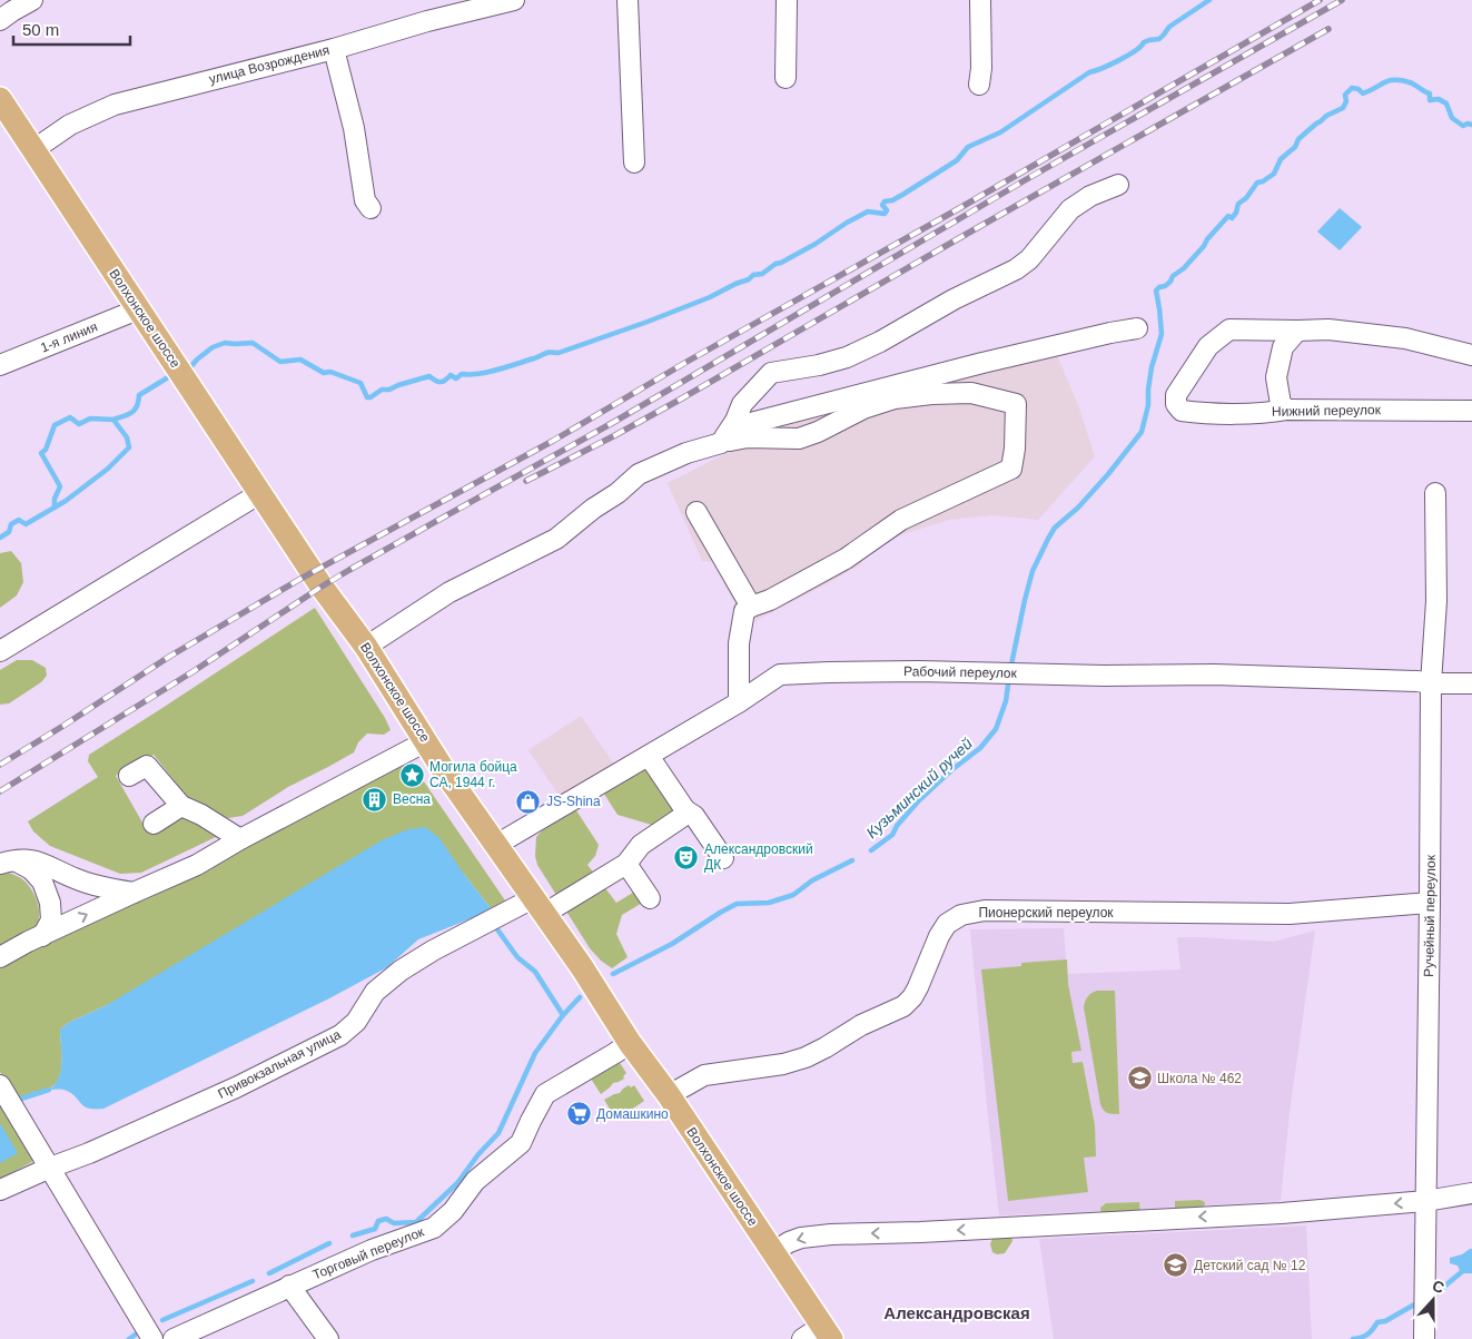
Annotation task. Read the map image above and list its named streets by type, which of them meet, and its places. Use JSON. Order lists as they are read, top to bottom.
{
  "streets": {
    "main road": ["Волхонское шоссе"],
    "street": [
      "улица Возрождения",
      "1-я линия",
      "Нижний переулок",
      "Рабочий переулок",
      "Пионерский переулок",
      "Ручейный переулок",
      "Привокзальная улица",
      "Торговый переулок"
    ]
  },
  "crossings": [
    ["улица Возрождения", "Волхонское шоссе"],
    ["Волхонское шоссе", "1-я линия"],
    ["Волхонское шоссе", "Рабочий переулок"],
    ["Волхонское шоссе", "Пионерский переулок"],
    ["Волхонское шоссе", "Привокзальная улица"],
    ["Волхонское шоссе", "Торговый переулок"],
    ["Рабочий переулок", "Ручейный переулок"],
    ["Пионерский переулок", "Ручейный переулок"]
  ],
  "districts": ["Александровская"],
  "water": ["Кузьминский ручей"],
  "places": {
    "place": ["Могила бойца СА, 1944 г."],
    "building": ["Весна"],
    "shop": ["JS-Shina"],
    "theatre": ["Александровский ДК"],
    "school or university": ["Школа № 462", "Детский сад № 12"],
    "supermarket": ["Домашкино"]
  },
  "scale_bar": "50 m",
  "north": "top"
}
